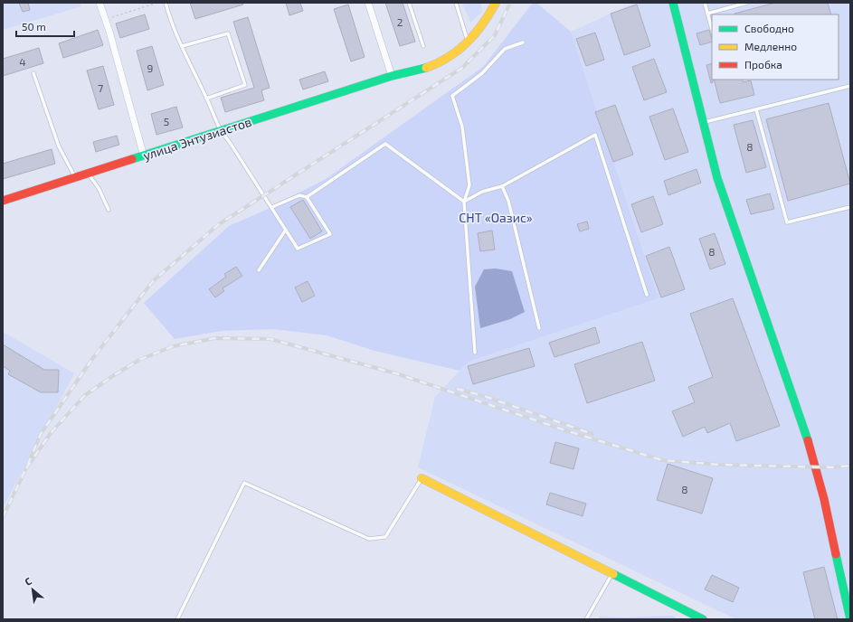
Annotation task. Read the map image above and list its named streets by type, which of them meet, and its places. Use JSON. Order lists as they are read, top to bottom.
{
  "streets": {
    "street": ["улица Энтузиастов"]
  },
  "parks": ["СНТ «Оазис»"],
  "house_numbers": [
    "2",
    "4",
    "9",
    "7",
    "5",
    "8",
    "8",
    "8"
  ],
  "legend": ["Свободно", "Медленно", "Пробка"],
  "scale_bar": "50 m",
  "north": "top left"
}
